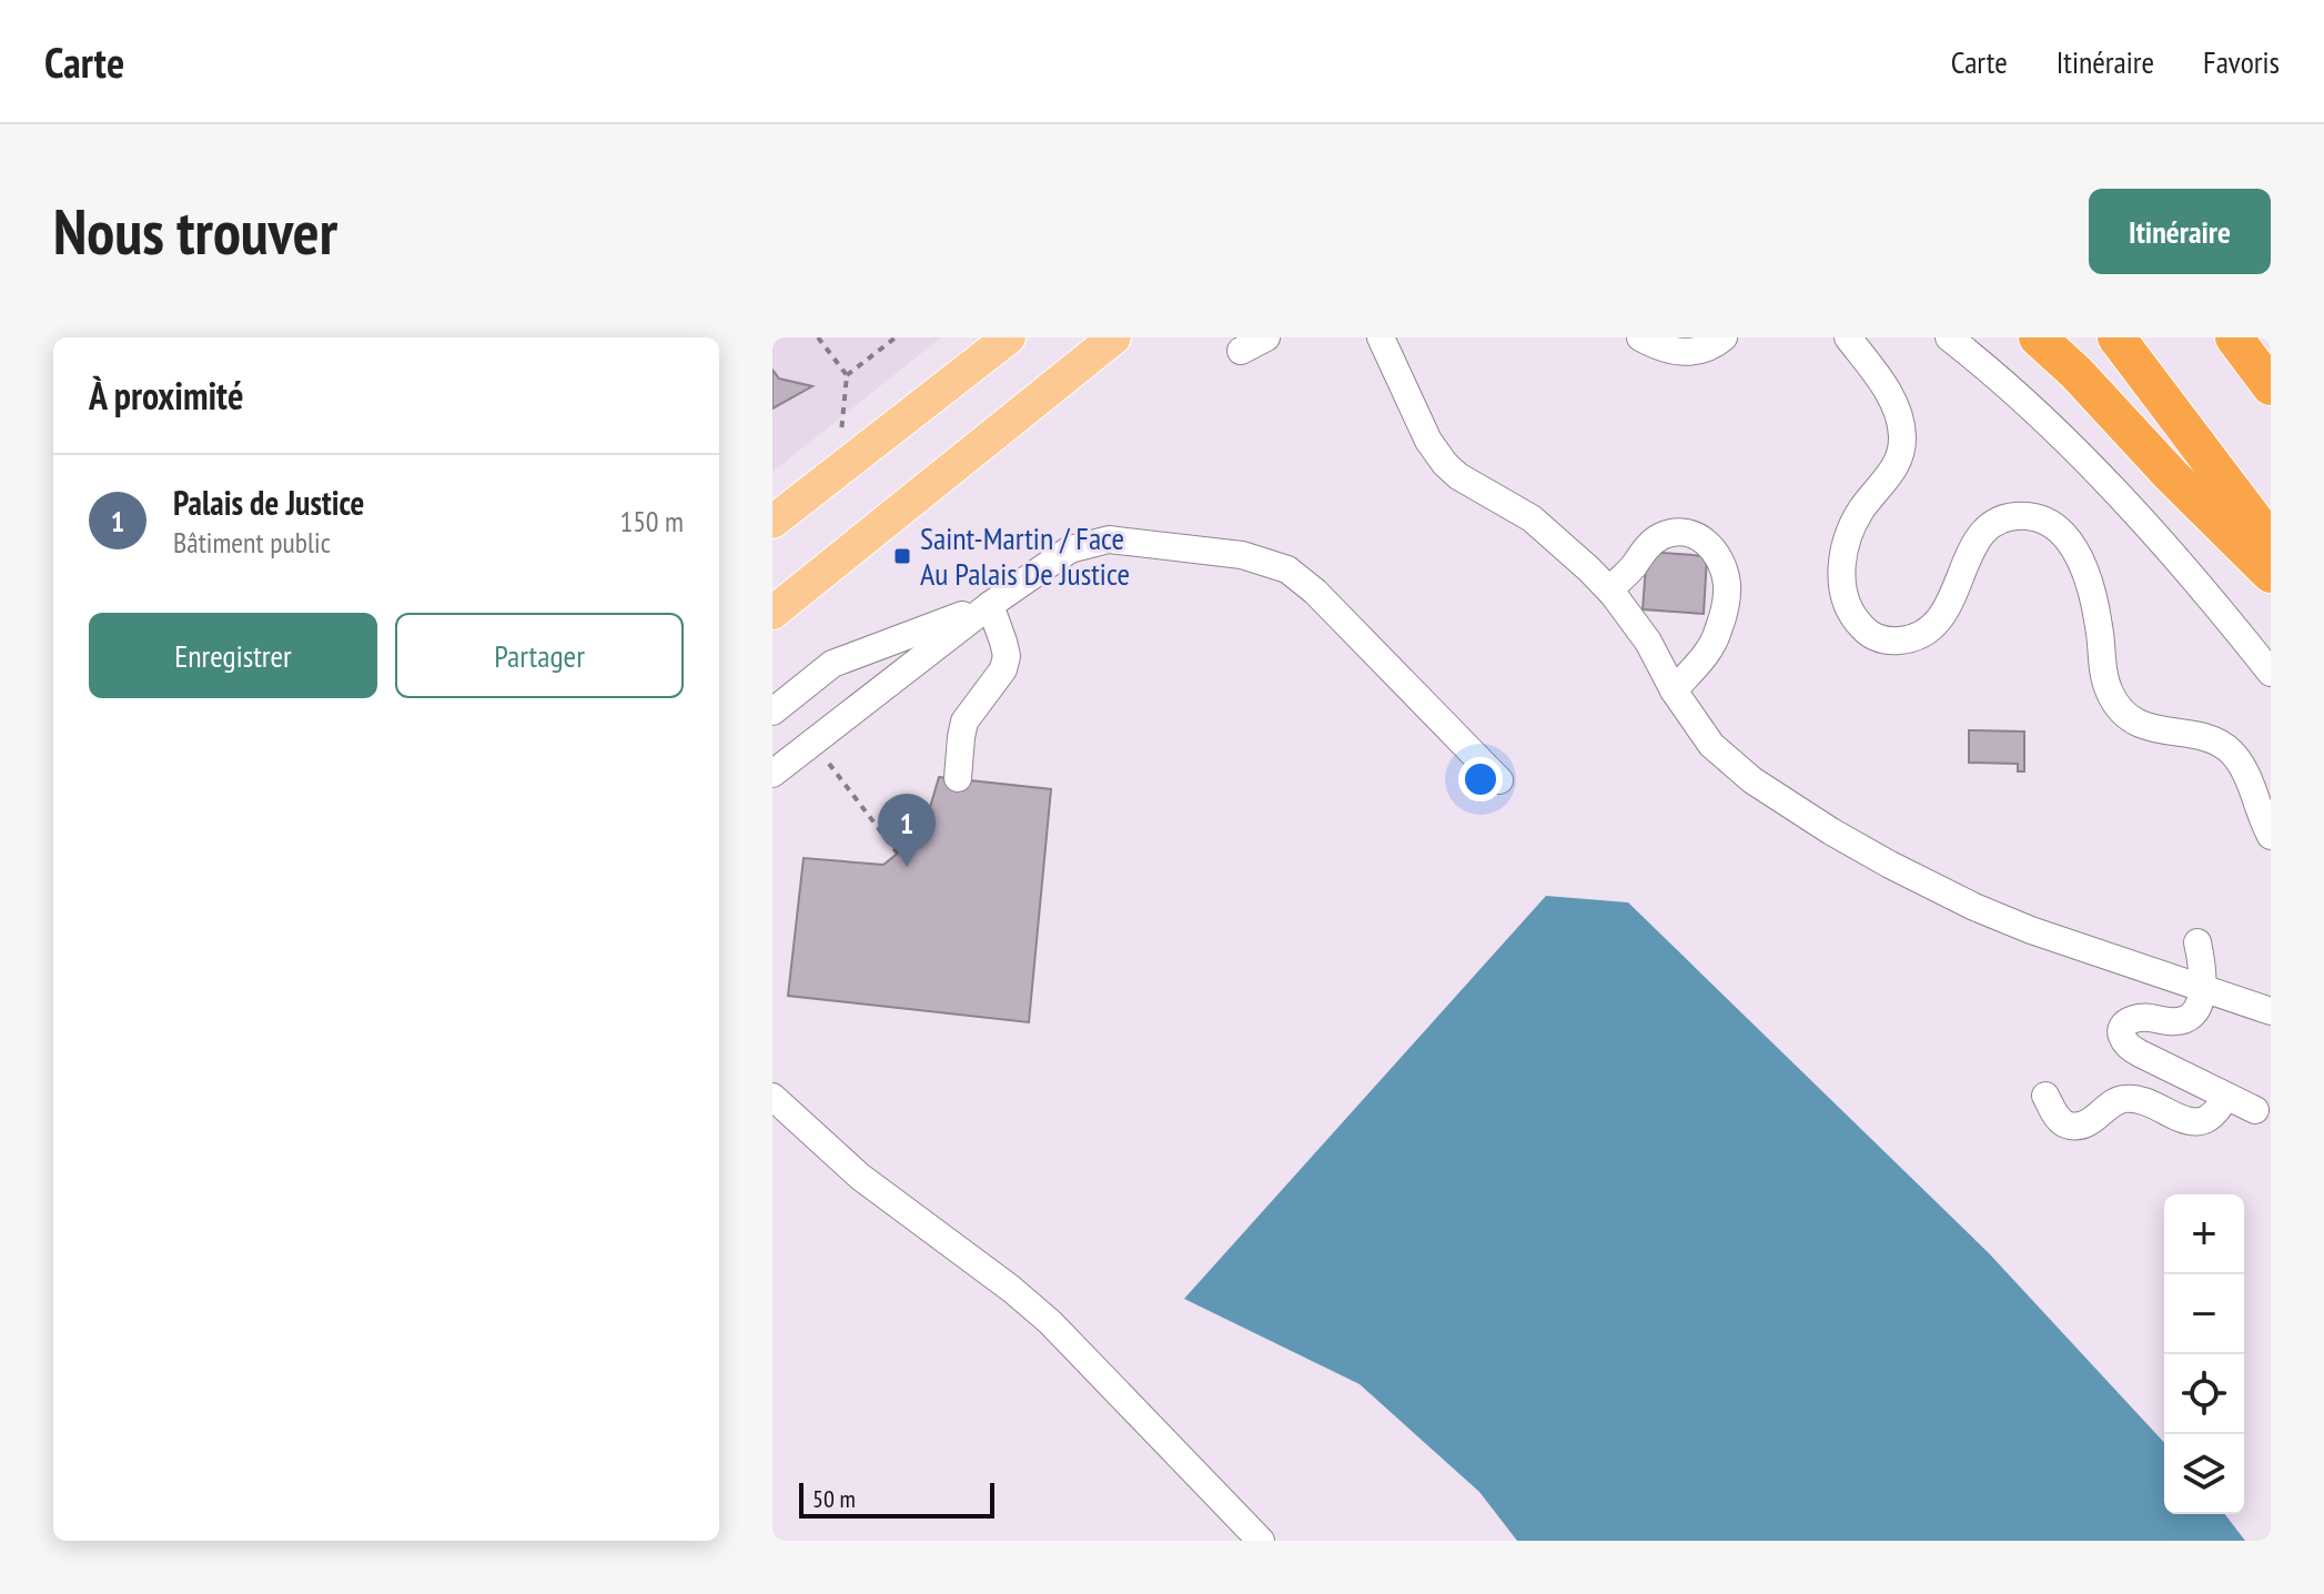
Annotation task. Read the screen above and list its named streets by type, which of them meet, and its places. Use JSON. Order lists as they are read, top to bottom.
{
  "places": {
    "transit": ["Saint-Martin / Face Au Palais De Justice"]
  },
  "scale_bar": "50 m",
  "page": {
    "header": "Carte",
    "nav": ["Carte", "Itinéraire", "Favoris"],
    "buttons": [
      "Itinéraire",
      ["Enregistrer", "Partager"]
    ],
    "title": "Nous trouver",
    "heading": "À proximité",
    "list": [
      {
        "mark": "1",
        "name": "Palais de Justice",
        "note": "Bâtiment public",
        "value": "150 m"
      }
    ],
    "pins": "1",
    "map_buttons": ["+", "−"],
    "scale": "50 m"
  }
}
